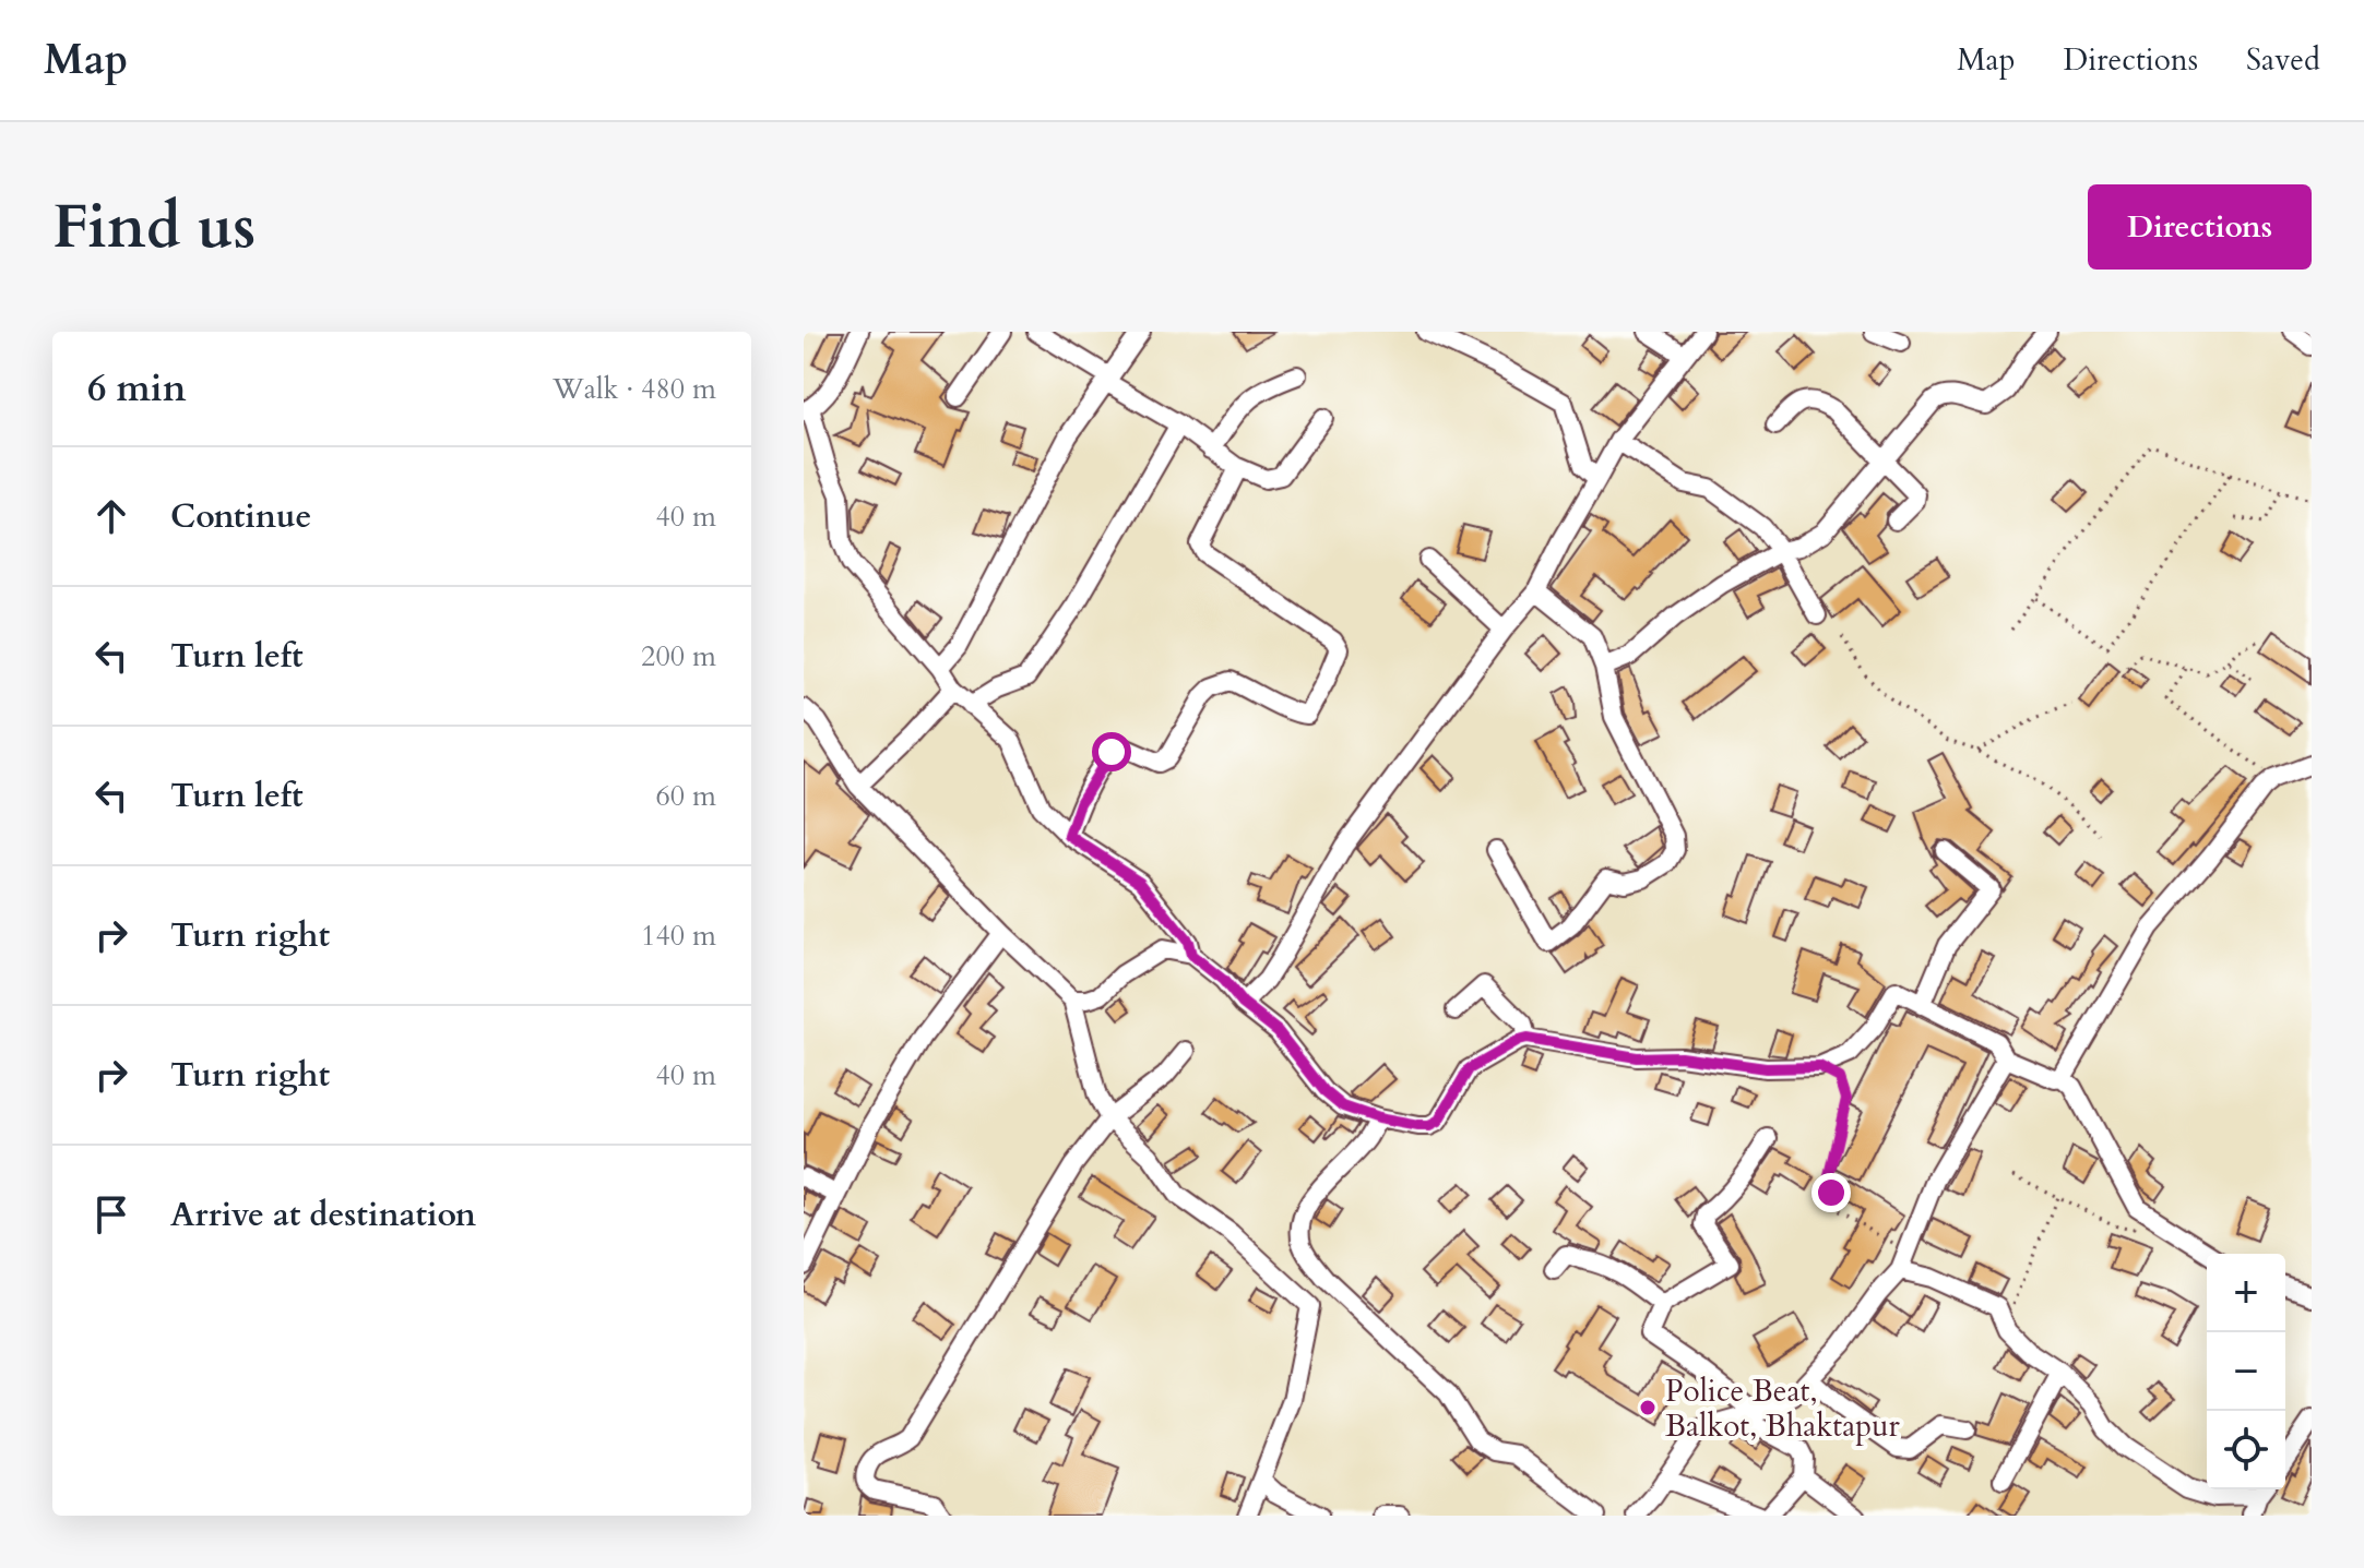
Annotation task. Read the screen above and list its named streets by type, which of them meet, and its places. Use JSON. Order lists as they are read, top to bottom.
{
  "places": ["Police Beat, Balkot, Bhaktapur"],
  "page": {
    "header": "Map",
    "nav": ["Map", "Directions", "Saved"],
    "buttons": "Directions",
    "title": "Find us",
    "heading": ["6 min", "Walk · 480 m"],
    "list": [
      ["Continue", "40 m"],
      ["Turn left", "200 m"],
      ["Turn left", "60 m"],
      ["Turn right", "140 m"],
      ["Turn right", "40 m"],
      "Arrive at destination"
    ],
    "map_buttons": ["+", "−"]
  }
}
